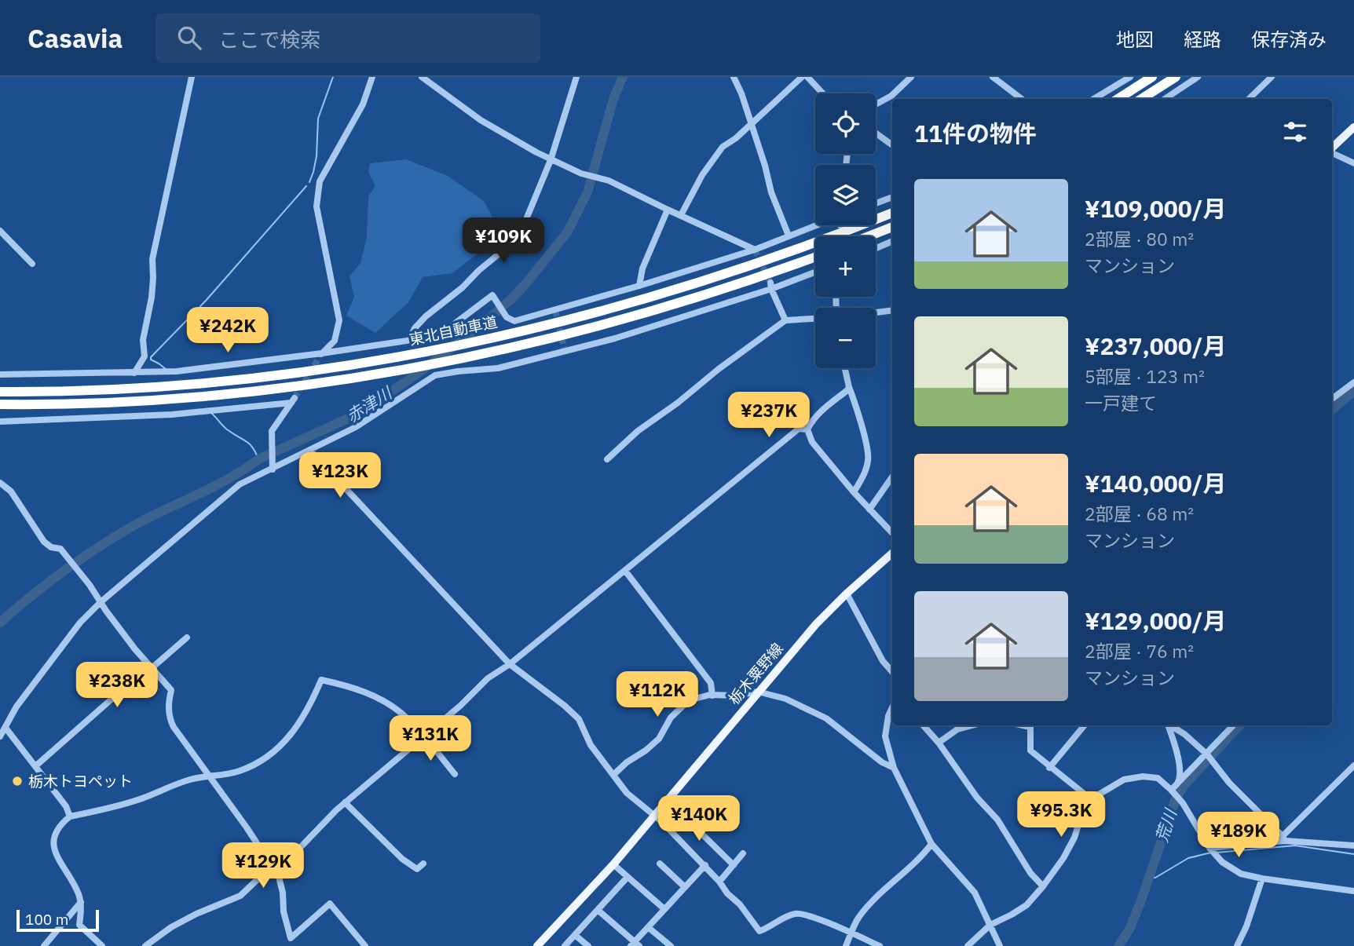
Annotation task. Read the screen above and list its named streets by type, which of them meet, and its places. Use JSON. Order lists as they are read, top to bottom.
{
  "streets": {
    "highway": ["東北自動車道"],
    "main road": ["栃木粟野線"]
  },
  "water": ["赤津川", "荒川"],
  "places": ["栃木トヨペット"],
  "scale_bar": "100 m",
  "page": {
    "header": "Casavia",
    "search": "ここで検索",
    "nav": ["地図", "経路", "保存済み"],
    "map_buttons": ["+", "−"],
    "heading": "11件の物件",
    "list": [
      {
        "name": "¥109,000/月",
        "note": "2部屋 · 80 m² · マンション"
      },
      {
        "name": "¥237,000/月",
        "note": "5部屋 · 123 m² · 一戸建て"
      },
      {
        "name": "¥140,000/月",
        "note": "2部屋 · 68 m² · マンション"
      },
      {
        "name": "¥129,000/月",
        "note": "2部屋 · 76 m² · マンション"
      }
    ],
    "price": [
      "¥109K",
      "¥242K",
      "¥237K",
      "¥123K",
      "¥238K",
      "¥112K",
      "¥131K",
      "¥95.3K",
      "¥140K",
      "¥189K",
      "¥129K"
    ],
    "scale": "100 m"
  }
}
